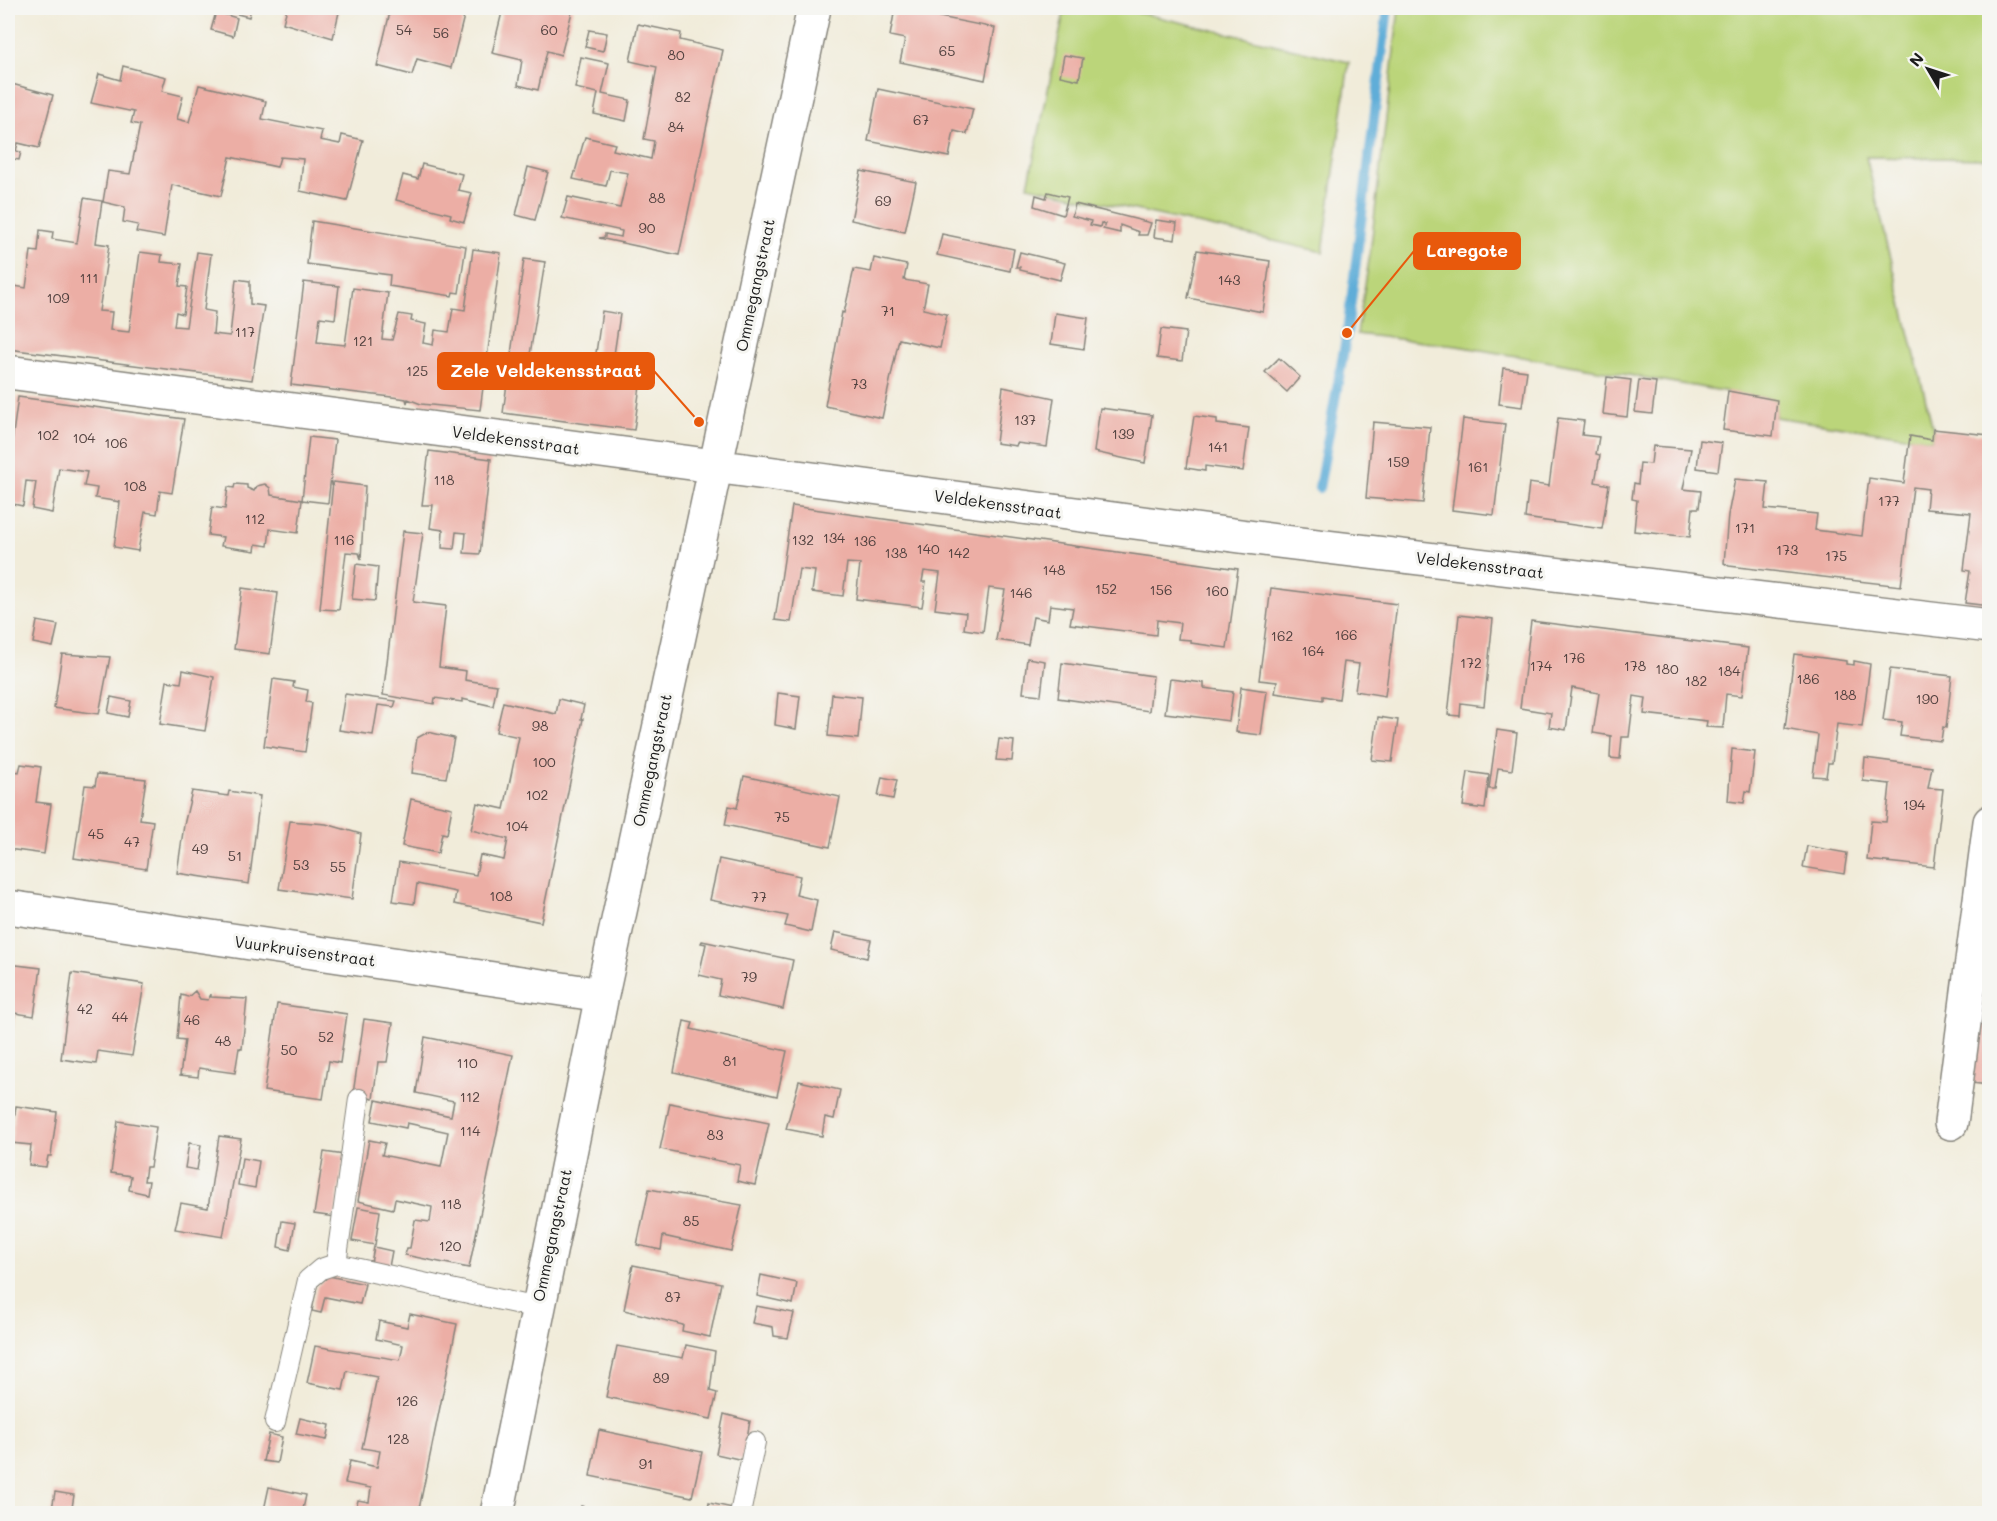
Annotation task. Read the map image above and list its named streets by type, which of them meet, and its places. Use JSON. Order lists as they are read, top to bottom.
{
  "streets": {
    "street": ["Ommegangstraat", "Veldekensstraat", "Vuurkruisenstraat"]
  },
  "crossings": [
    ["Ommegangstraat", "Veldekensstraat"],
    ["Ommegangstraat", "Vuurkruisenstraat"]
  ],
  "places": ["Laregote", "Zele Veldekensstraat"],
  "house_numbers": [
    "54",
    "60",
    "56",
    "65",
    "80",
    "82",
    "67",
    "84",
    "88",
    "69",
    "90",
    "111",
    "143",
    "109",
    "71",
    "117",
    "121",
    "125",
    "73",
    "137",
    "139",
    "102",
    "104",
    "106",
    "141",
    "159",
    "161",
    "118",
    "108",
    "177",
    "112",
    "171",
    "134",
    "116",
    "132",
    "136",
    "140",
    "173",
    "138",
    "142",
    "175",
    "148",
    "152",
    "156",
    "160",
    "146",
    "166",
    "162",
    "164",
    "176",
    "172",
    "174",
    "178",
    "180",
    "184",
    "186",
    "182",
    "188",
    "190",
    "98",
    "100",
    "102",
    "194",
    "75",
    "104",
    "45",
    "47",
    "49",
    "51",
    "53",
    "55",
    "108",
    "77",
    "79",
    "42",
    "44",
    "46",
    "52",
    "48",
    "50",
    "81",
    "110",
    "112",
    "114",
    "83",
    "118",
    "85",
    "120",
    "87",
    "89",
    "126",
    "128",
    "91"
  ],
  "north": "top left"
}
